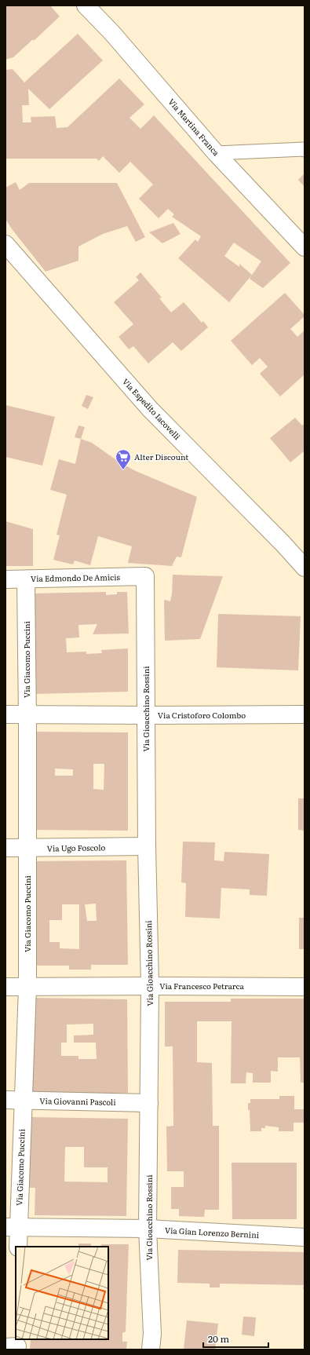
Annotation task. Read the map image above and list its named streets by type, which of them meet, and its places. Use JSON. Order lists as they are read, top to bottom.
{
  "streets": {
    "street": [
      "Via Martina Franca",
      "Via Espedito Iacovelli",
      "Via Edmondo De Amicis",
      "Via Giacomo Puccini",
      "Via Gioacchino Rossini",
      "Via Cristoforo Colombo",
      "Via Ugo Foscolo",
      "Via Francesco Petrarca",
      "Via Giovanni Pascoli",
      "Via Gian Lorenzo Bernini"
    ]
  },
  "crossings": [
    ["Via Edmondo De Amicis", "Via Giacomo Puccini"],
    ["Via Edmondo De Amicis", "Via Gioacchino Rossini"],
    ["Via Giacomo Puccini", "Via Cristoforo Colombo"],
    ["Via Giacomo Puccini", "Via Ugo Foscolo"],
    ["Via Giacomo Puccini", "Via Francesco Petrarca"],
    ["Via Giacomo Puccini", "Via Giovanni Pascoli"],
    ["Via Giacomo Puccini", "Via Gian Lorenzo Bernini"],
    ["Via Gioacchino Rossini", "Via Cristoforo Colombo"],
    ["Via Gioacchino Rossini", "Via Ugo Foscolo"],
    ["Via Gioacchino Rossini", "Via Francesco Petrarca"],
    ["Via Gioacchino Rossini", "Via Giovanni Pascoli"],
    ["Via Gioacchino Rossini", "Via Gian Lorenzo Bernini"]
  ],
  "places": {
    "supermarket": ["Alter Discount"]
  },
  "scale_bar": "20 m"
}
